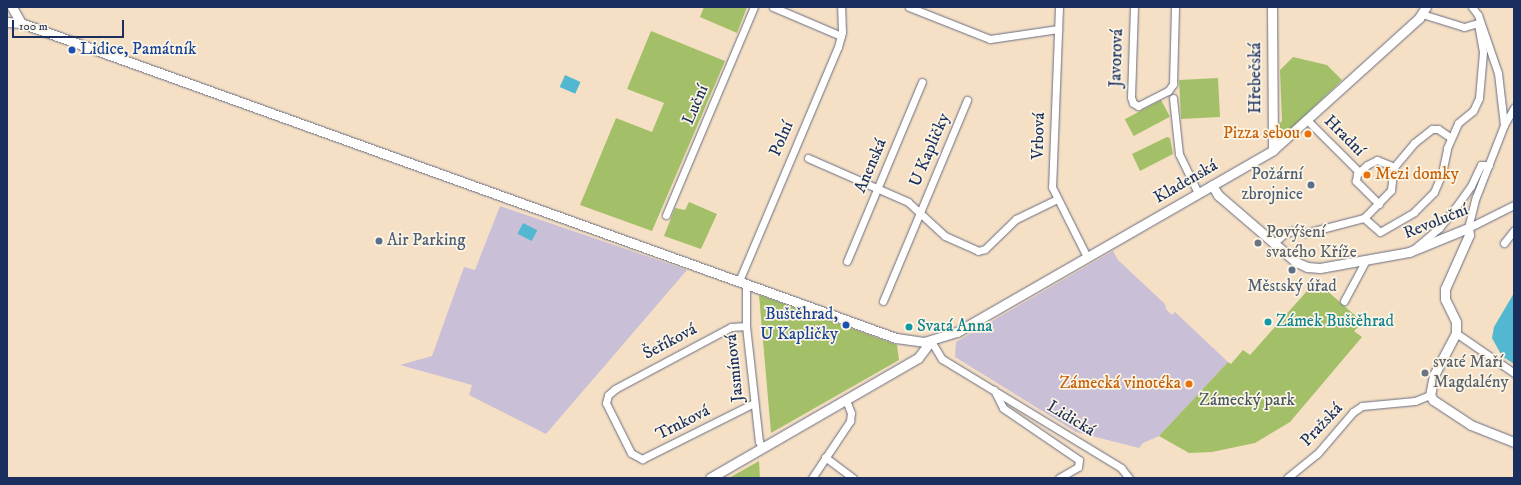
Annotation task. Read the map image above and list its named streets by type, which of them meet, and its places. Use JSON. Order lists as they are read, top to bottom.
{
  "streets": {
    "street": [
      "Javorová",
      "Hřebečská",
      "Luční",
      "Vrbová",
      "Hradní",
      "Polní",
      "U Kapličky",
      "Anenská",
      "Kladenská",
      "Revoluční",
      "Šeříková",
      "Jasmínová",
      "Lidická",
      "Trnková",
      "Pražská"
    ]
  },
  "crossings": [
    ["Hřebečská", "Kladenská"],
    ["Vrbová", "U Kapličky"],
    ["Vrbová", "Kladenská"],
    ["Hradní", "Kladenská"],
    ["Polní", "Jasmínová"],
    ["U Kapličky", "Anenská"],
    ["Kladenská", "Revoluční"],
    ["Kladenská", "Lidická"],
    ["Šeříková", "Jasmínová"],
    ["Šeříková", "Trnková"],
    ["Jasmínová", "Trnková"]
  ],
  "parks": ["Zámecký park"],
  "places": [
    "Lidice, Památník",
    "Pizza sebou",
    "Mezi domky",
    "Požární zbrojnice",
    "Air Parking",
    "Povýšení svatého Kříže",
    "Městský úřad",
    "Zámek Buštěhrad",
    "Buštěhrad, U Kapličky",
    "Svatá Anna",
    "svaté Maří Magdalény",
    "Zámecká vinotéka"
  ],
  "scale_bar": "100 m"
}
